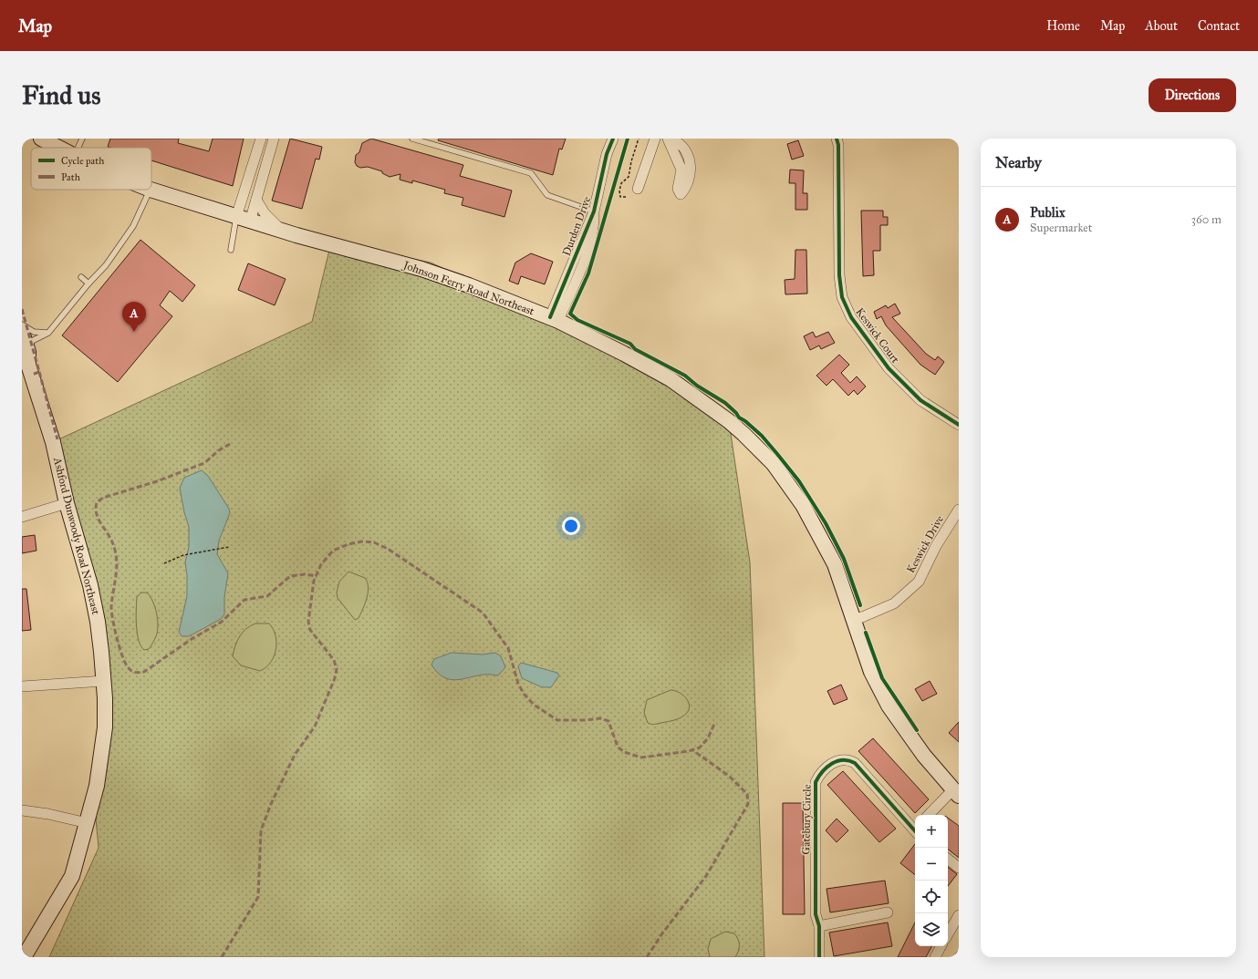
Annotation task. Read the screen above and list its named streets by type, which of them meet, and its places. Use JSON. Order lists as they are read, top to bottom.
{
  "streets": {
    "main road": ["Johnson Ferry Road Northeast", "Ashford Dunwoody Road Northeast"],
    "street": [
      "Durden Drive",
      "Keswick Court",
      "Keswick Drive",
      "Gatebury Circle"
    ]
  },
  "crossings": [
    ["Durden Drive", "Johnson Ferry Road Northeast"],
    ["Johnson Ferry Road Northeast", "Keswick Drive"]
  ],
  "legend": ["Cycle path", "Path"],
  "page": {
    "header": "Map",
    "nav": [
      "Home",
      "Map",
      "About",
      "Contact"
    ],
    "buttons": "Directions",
    "title": "Find us",
    "heading": "Nearby",
    "list": [
      {
        "mark": "A",
        "name": "Publix",
        "note": "Supermarket",
        "value": "360 m"
      }
    ],
    "pins": "A",
    "map_buttons": ["+", "−"]
  }
}
